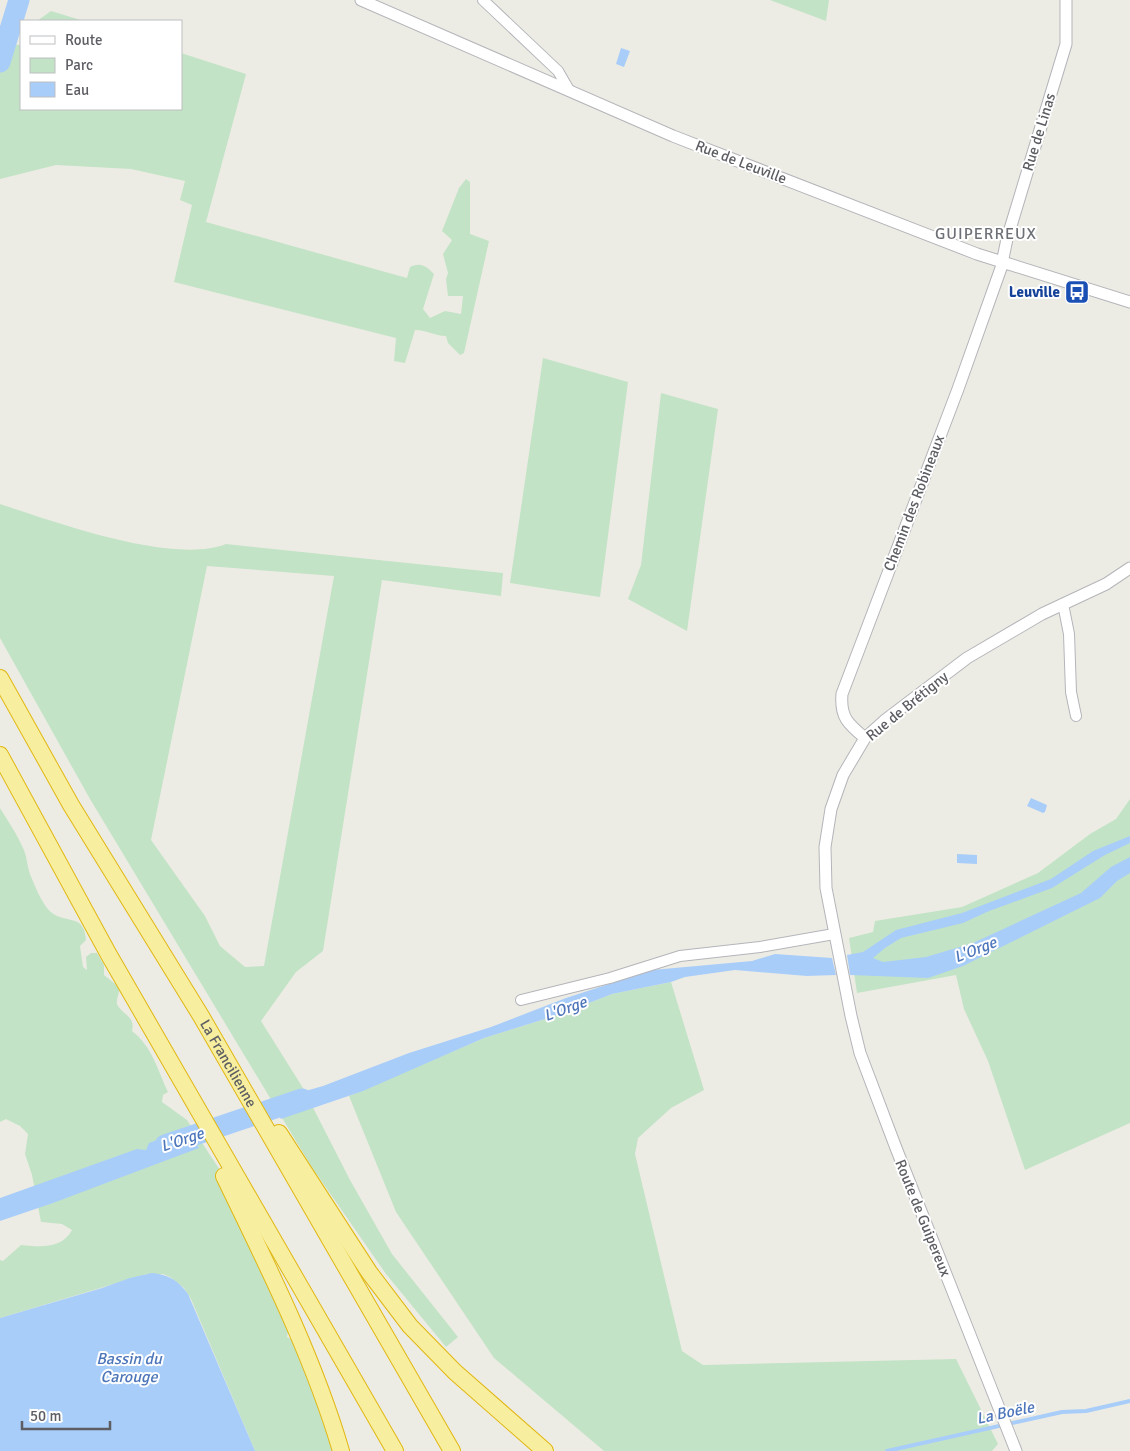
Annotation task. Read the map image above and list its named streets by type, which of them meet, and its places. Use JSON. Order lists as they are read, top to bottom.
{
  "streets": {
    "highway": ["La Francilienne"],
    "street": [
      "Rue de Linas",
      "Rue de Leuville",
      "Chemin des Robineaux",
      "Rue de Brétigny",
      "Route de Guipereux"
    ]
  },
  "crossings": [
    ["Rue de Linas", "Rue de Leuville"],
    ["Rue de Linas", "Chemin des Robineaux"],
    ["Rue de Leuville", "Chemin des Robineaux"],
    ["Chemin des Robineaux", "Rue de Brétigny"],
    ["Rue de Brétigny", "Route de Guipereux"]
  ],
  "districts": ["GUIPERREUX"],
  "water": ["L'Orge", "Bassin du Carouge", "La Boële"],
  "places": {
    "bus stop": ["Leuville"]
  },
  "legend": ["Route", "Parc", "Eau"],
  "scale_bar": "50 m"
}
